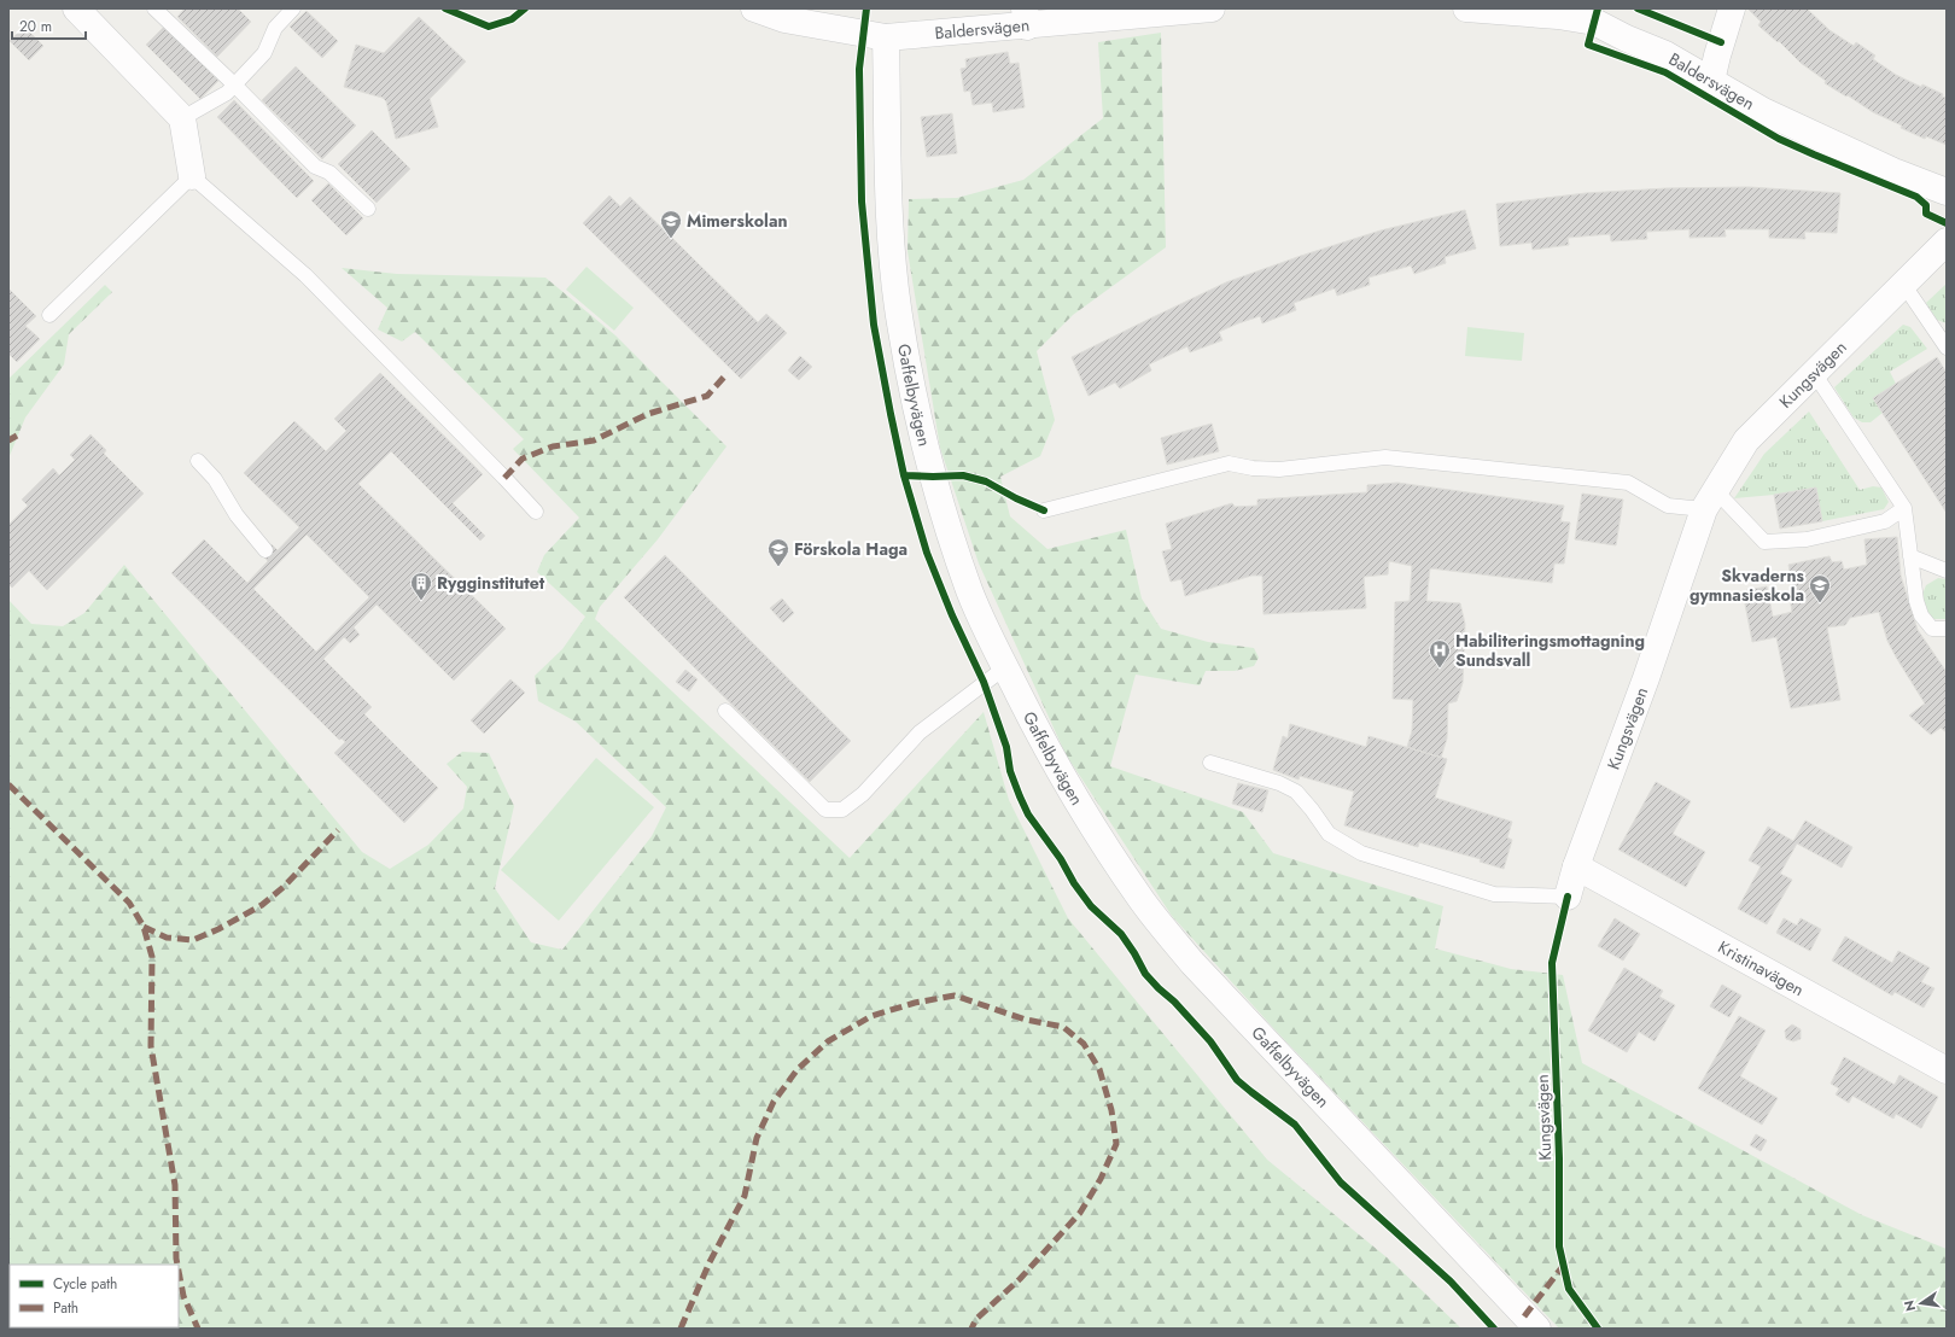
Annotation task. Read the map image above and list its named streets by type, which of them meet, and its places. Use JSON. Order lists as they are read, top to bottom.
{
  "streets": {
    "street": [
      "Baldersvägen",
      "Kungsvägen",
      "Gaffelbyvägen",
      "Kristinavägen"
    ]
  },
  "crossings": [
    ["Baldersvägen", "Gaffelbyvägen"],
    ["Kungsvägen", "Kristinavägen"]
  ],
  "places": {
    "school or university": ["Mimerskolan", "Förskola Haga", "Skvaderns gymnasieskola"],
    "building": ["Rygginstitutet"],
    "hospital": ["Habiliteringsmottagning Sundsvall"]
  },
  "legend": ["Cycle path", "Path"],
  "scale_bar": "20 m",
  "north": "left"
}
